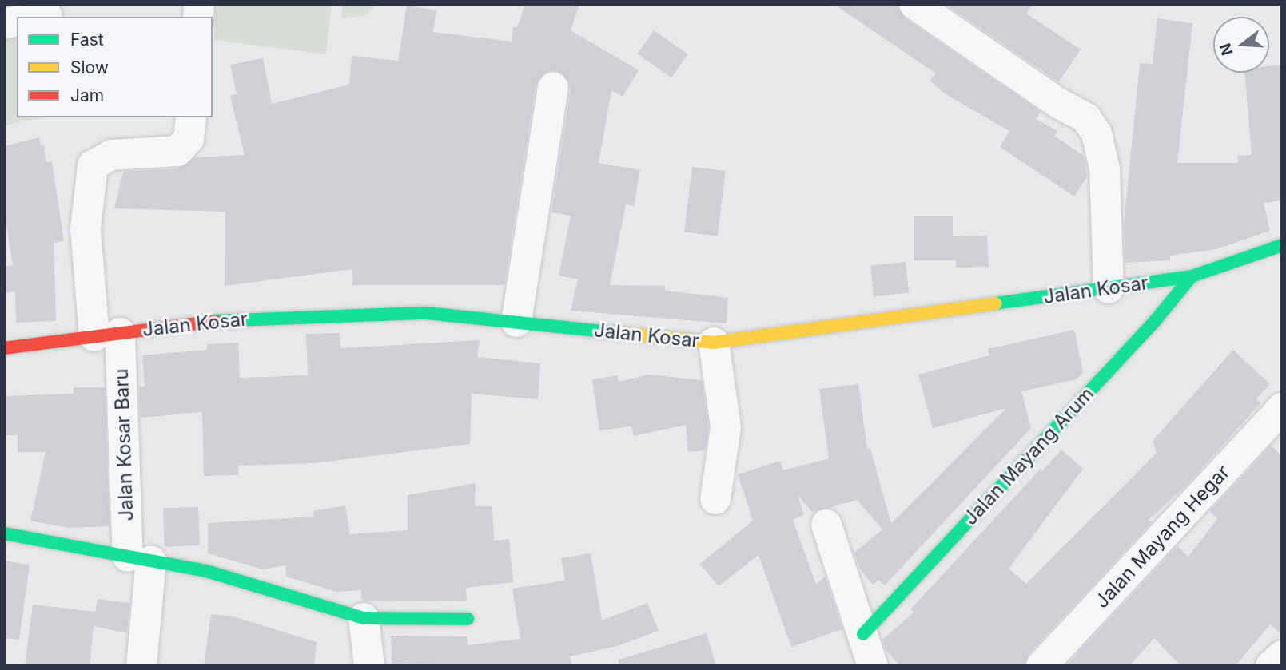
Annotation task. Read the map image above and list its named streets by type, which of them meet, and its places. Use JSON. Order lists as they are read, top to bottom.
{
  "streets": {
    "street": [
      "Jalan Kosar",
      "Jalan Kosar Baru",
      "Jalan Mayang Arum",
      "Jalan Mayang Hegar"
    ]
  },
  "crossings": [
    ["Jalan Kosar", "Jalan Kosar Baru"],
    ["Jalan Kosar", "Jalan Mayang Arum"]
  ],
  "legend": ["Fast", "Slow", "Jam"],
  "north": "left"
}
